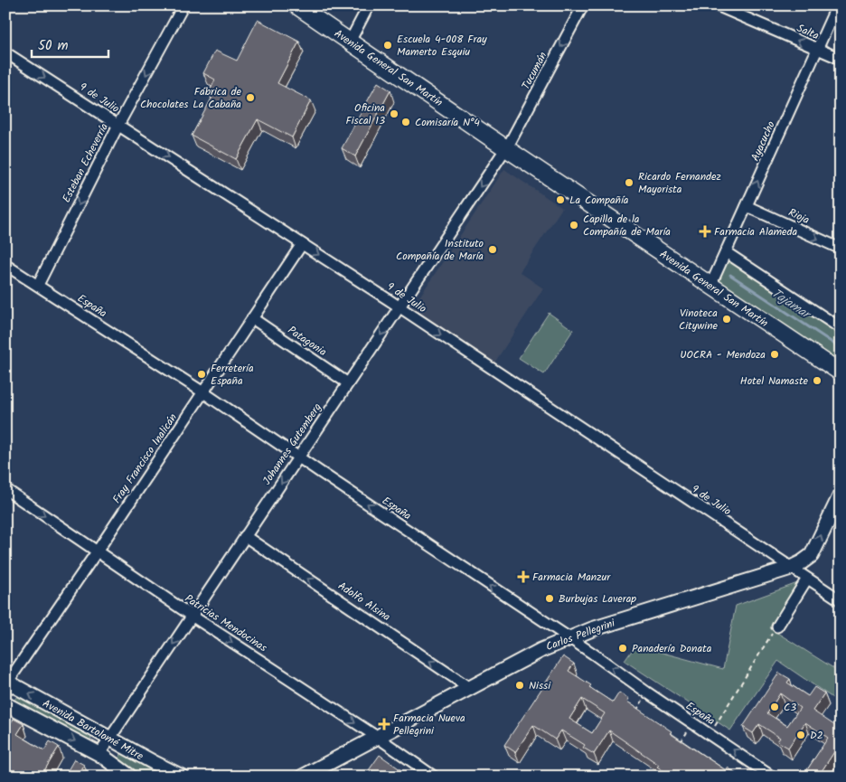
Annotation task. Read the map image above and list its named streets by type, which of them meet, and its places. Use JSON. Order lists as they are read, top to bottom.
{
  "streets": {
    "main road": ["Avenida General San Martín"],
    "street": [
      "Salta",
      "Tucumán",
      "9 de Julio",
      "Ayacucho",
      "Esteban Echeverría",
      "Rioja",
      "España",
      "Patagonia",
      "Johannes Gutemberg",
      "Fray Francisco Inalicán",
      "Adolfo Alsina",
      "Patricias Mendocinas",
      "Carlos Pellegrini",
      "Avenida Bartolomé Mitre"
    ]
  },
  "crossings": [
    ["Salta", "Ayacucho"],
    ["Avenida General San Martín", "Tucumán"],
    ["Avenida General San Martín", "Ayacucho"],
    ["Avenida General San Martín", "Johannes Gutemberg"],
    ["Tucumán", "Johannes Gutemberg"],
    ["9 de Julio", "Esteban Echeverría"],
    ["9 de Julio", "Johannes Gutemberg"],
    ["9 de Julio", "Fray Francisco Inalicán"],
    ["9 de Julio", "Carlos Pellegrini"],
    ["Ayacucho", "Rioja"],
    ["Esteban Echeverría", "España"],
    ["España", "Johannes Gutemberg"],
    ["España", "Fray Francisco Inalicán"],
    ["España", "Carlos Pellegrini"],
    ["Patagonia", "Johannes Gutemberg"],
    ["Patagonia", "Fray Francisco Inalicán"],
    ["Johannes Gutemberg", "Adolfo Alsina"],
    ["Johannes Gutemberg", "Patricias Mendocinas"],
    ["Johannes Gutemberg", "Avenida Bartolomé Mitre"],
    ["Fray Francisco Inalicán", "Patricias Mendocinas"],
    ["Fray Francisco Inalicán", "Avenida Bartolomé Mitre"],
    ["Adolfo Alsina", "Carlos Pellegrini"],
    ["Patricias Mendocinas", "Carlos Pellegrini"]
  ],
  "one_way": [
    "Salta",
    "Tucumán",
    "9 de Julio",
    "Ayacucho",
    "Esteban Echeverría",
    "España",
    "Johannes Gutemberg",
    "Adolfo Alsina",
    "Patricias Mendocinas"
  ],
  "water": ["Tajamar"],
  "places": {
    "other": [
      "Escuela 4-008 Fray Mamerto Esquiu",
      "Fábrica de Chocolates La Cabaña",
      "Oficina Fiscal 13",
      "Comisaría N°4",
      "Ricardo Fernandez Mayorista",
      "La Compañía",
      "Capilla de la Compañía de María",
      "Instituto Compañía de María",
      "Vinoteca Citywine",
      "UOCRA - Mendoza",
      "Ferretería España",
      "Hotel Namaste",
      "Burbujas Laverap",
      "Panadería Donata",
      "Nissi",
      "C3",
      "D2"
    ],
    "health": ["Farmacia Alameda", "Farmacia Manzur", "Farmacia Nueva Pellegrini"]
  },
  "scale_bar": "50 m"
}
